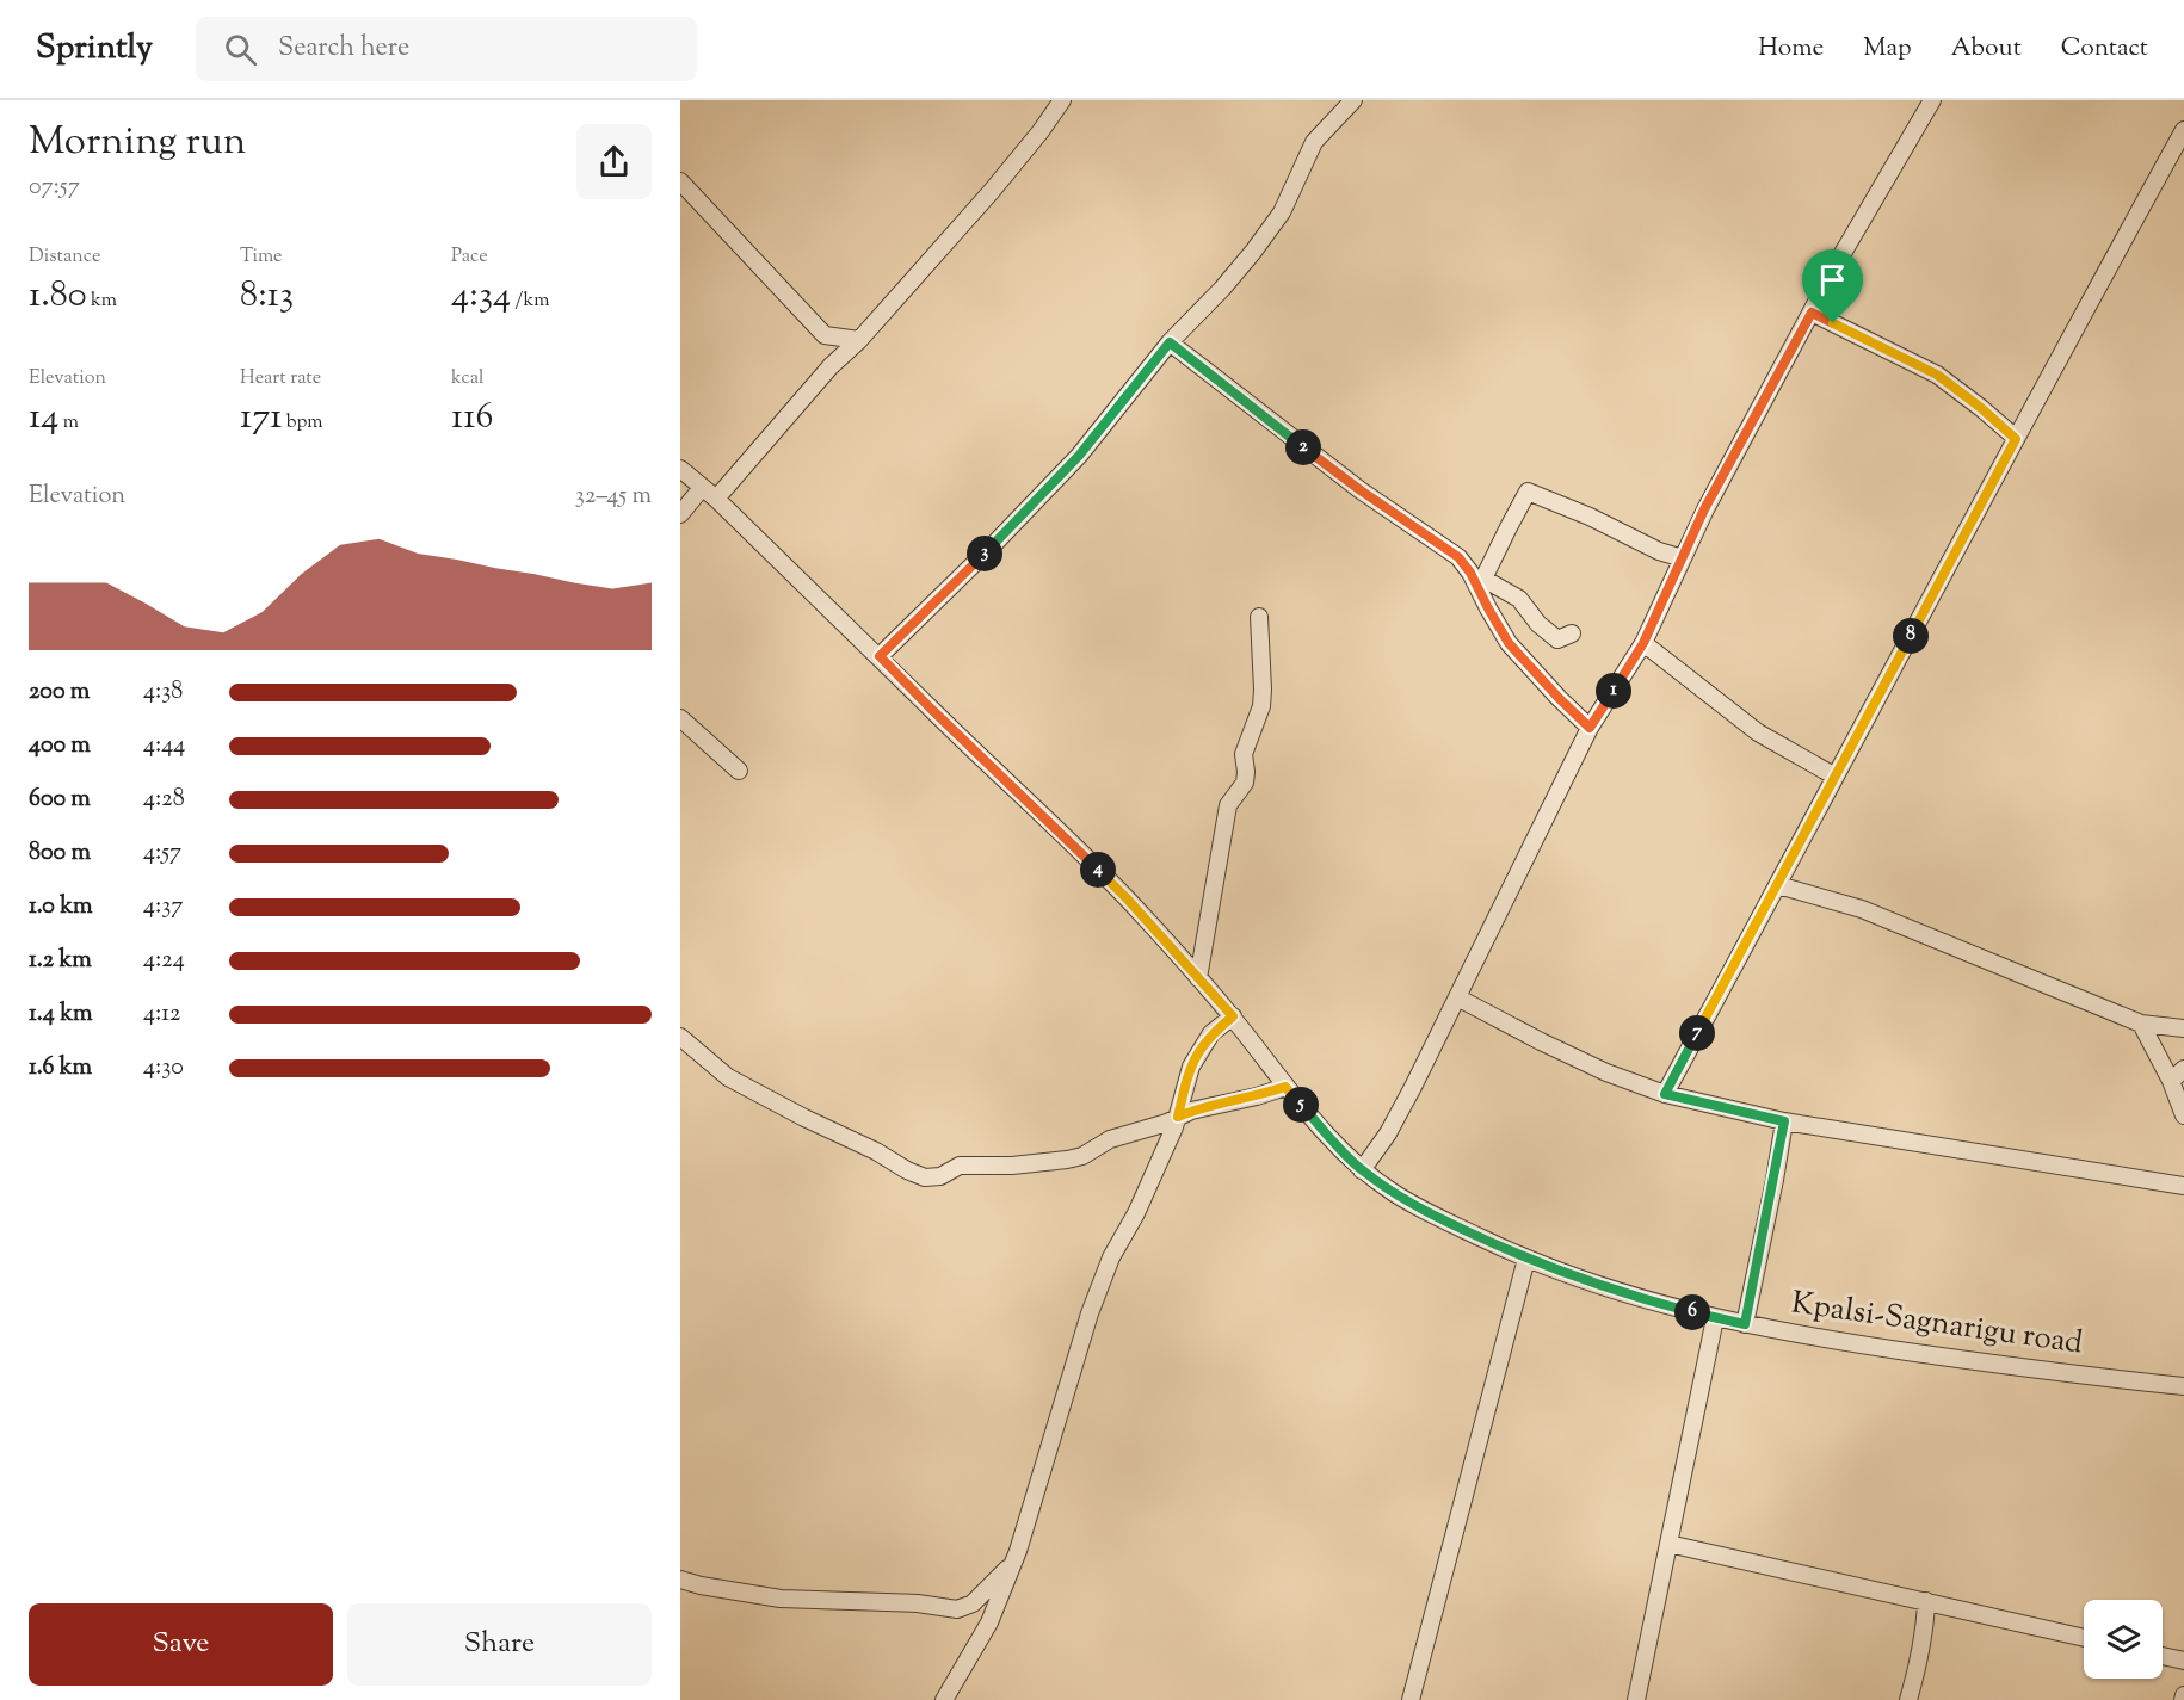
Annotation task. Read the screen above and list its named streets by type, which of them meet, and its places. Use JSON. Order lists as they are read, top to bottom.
{
  "streets": {
    "street": ["Kpalsi-Sagnarigu road"]
  },
  "page": {
    "header": "Sprintly",
    "search": "Search here",
    "nav": [
      "Home",
      "Map",
      "About",
      "Contact"
    ],
    "heading": ["Morning run", "07:57"],
    "stats": [
      ["Distance", "1.80 km"],
      ["Time", "8:13"],
      ["Pace", "4:34 /km"],
      ["Elevation", "14 m"],
      ["Heart rate", "171 bpm"],
      ["kcal", "116"]
    ],
    "pins": [
      "2",
      "3",
      "8",
      "1",
      "4",
      "7",
      "5",
      "6"
    ],
    "chart": ["Elevation", "32–45 m"],
    "list": [
      {
        "name": "200 m",
        "note": "4:38"
      },
      {
        "name": "400 m",
        "note": "4:44"
      },
      {
        "name": "600 m",
        "note": "4:28"
      },
      {
        "name": "800 m",
        "note": "4:57"
      },
      {
        "name": "1.0 km",
        "note": "4:37"
      },
      {
        "name": "1.2 km",
        "note": "4:24"
      },
      {
        "name": "1.4 km",
        "note": "4:12"
      },
      {
        "name": "1.6 km",
        "note": "4:30"
      }
    ],
    "buttons": ["Save", "Share"]
  }
}
